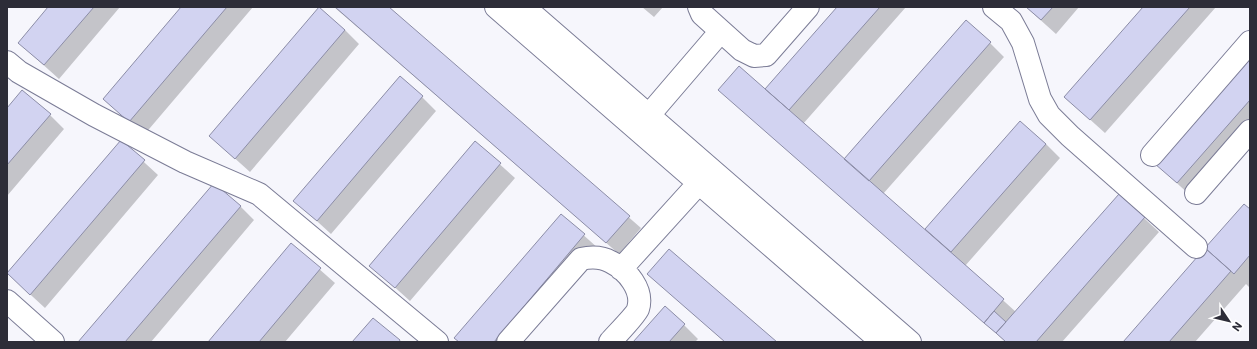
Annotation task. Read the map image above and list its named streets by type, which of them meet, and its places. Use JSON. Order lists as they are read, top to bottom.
{
  "north": "bottom right"
}
